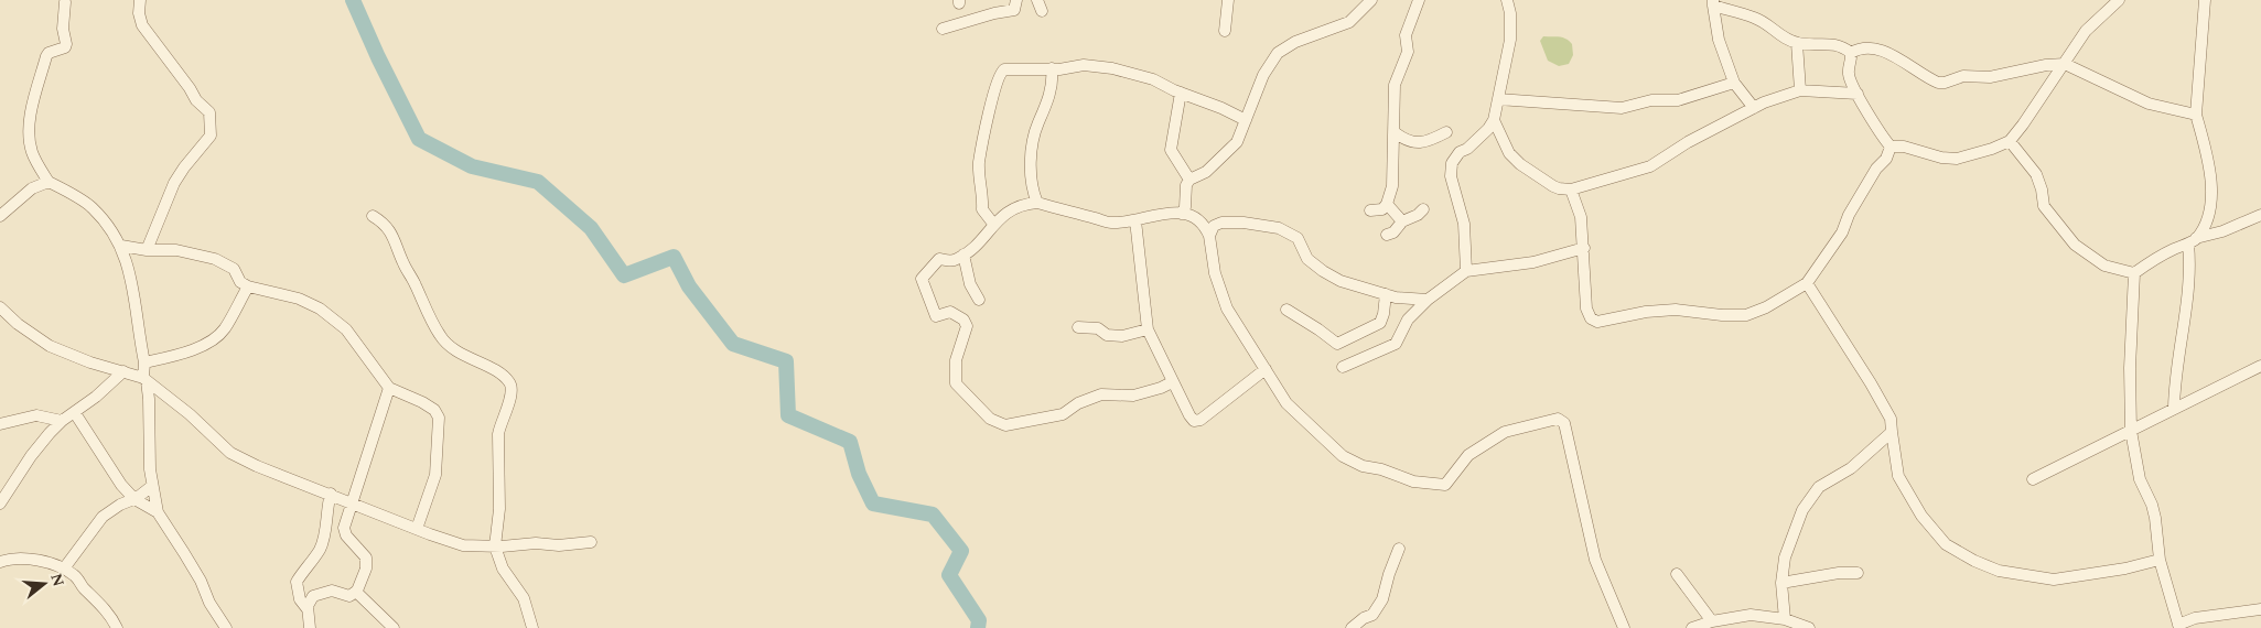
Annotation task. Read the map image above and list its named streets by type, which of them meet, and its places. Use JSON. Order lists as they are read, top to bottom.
{
  "north": "right"
}
